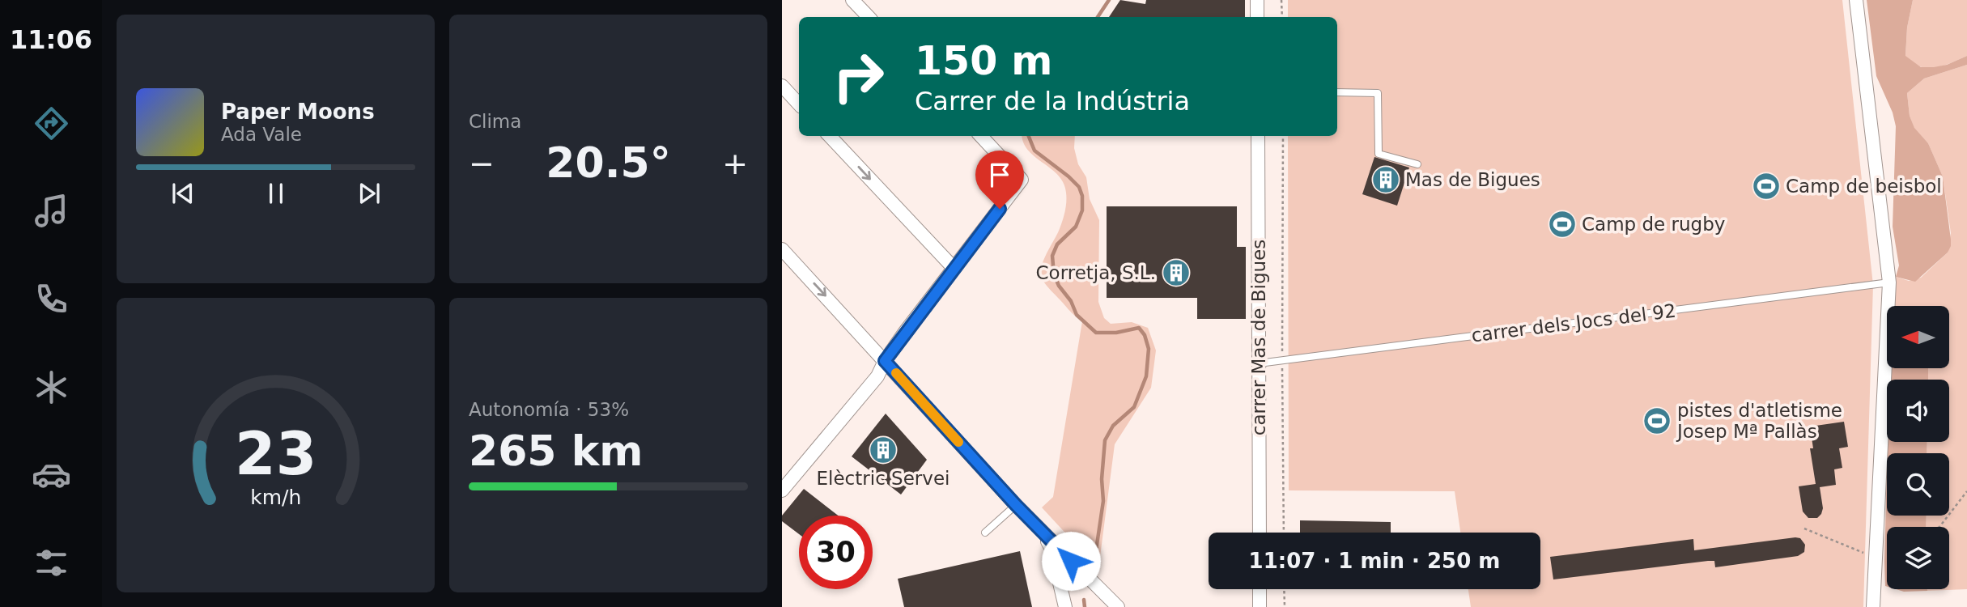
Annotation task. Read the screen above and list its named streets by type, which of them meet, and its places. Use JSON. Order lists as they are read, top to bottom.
{
  "streets": {
    "street": ["carrer Mas de Bigues"],
    "lane": ["carrer dels Jocs del 92"]
  },
  "crossings": [
    ["carrer dels Jocs del 92", "carrer Mas de Bigues"]
  ],
  "places": {
    "building": ["Mas de Bigues", "Corretja, S.L.", "Elèctric Servei"],
    "sports": ["Camp de beisbol", "Camp de rugby", "pistes d'atletisme Josep Mª Pallàs"]
  },
  "north": "left",
  "page": {
    "tabs": "11:06",
    "tile": [
      "Clima",
      ["Autonomía · 53%", "265 km"]
    ],
    "turn": ["150 m", "Carrer de la Indústria"],
    "song": ["Paper Moons", "Ada Vale"],
    "heat": ["−", "20.5°", "+"],
    "limit": "30",
    "trip": "11:07 · 1 min · 250 m",
    "gauge": ["23", "km/h"]
  }
}
